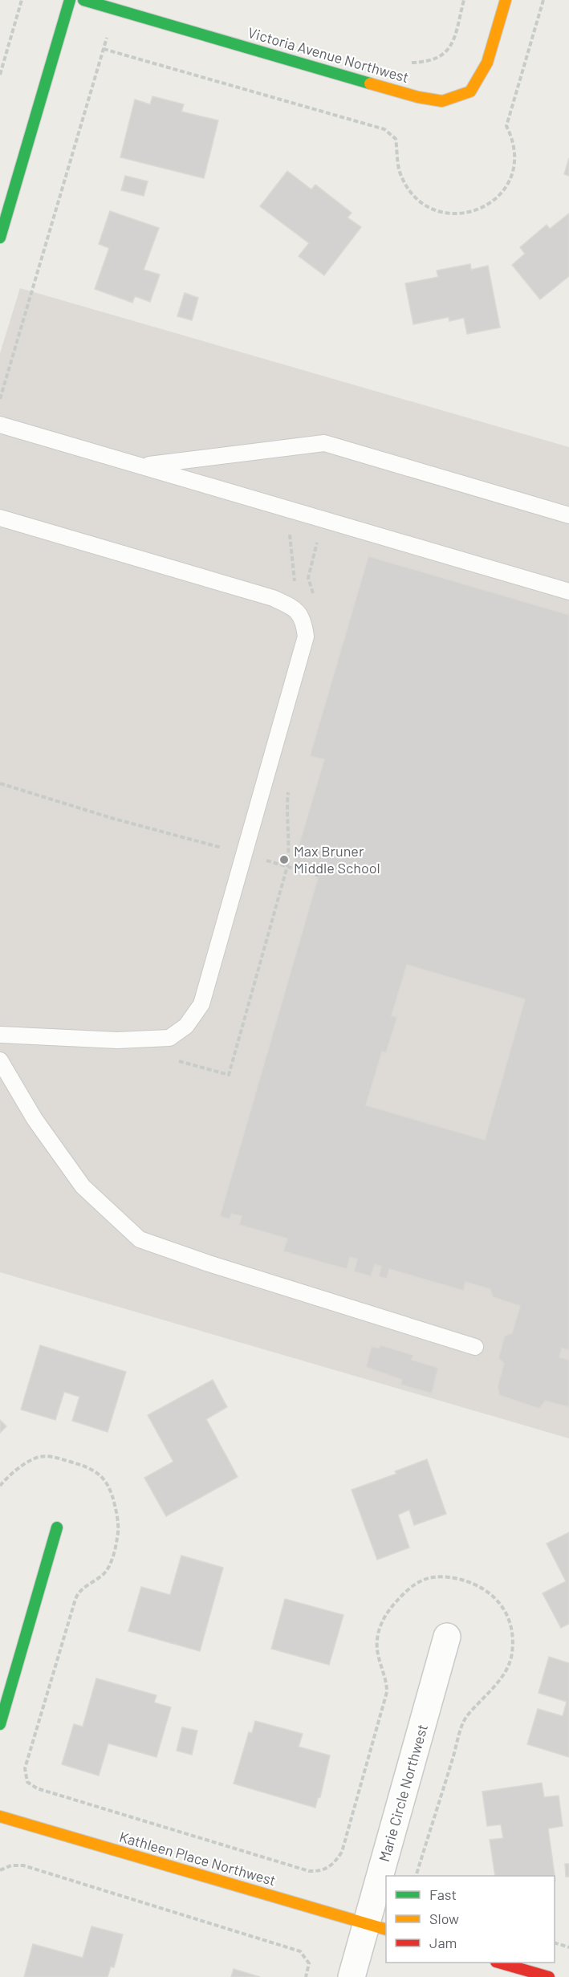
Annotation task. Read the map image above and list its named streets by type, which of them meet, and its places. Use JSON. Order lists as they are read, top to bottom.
{
  "streets": {
    "street": ["Victoria Avenue Northwest", "Marie Circle Northwest", "Kathleen Place Northwest"]
  },
  "crossings": [
    ["Marie Circle Northwest", "Kathleen Place Northwest"]
  ],
  "places": ["Max Bruner Middle School"],
  "legend": ["Fast", "Slow", "Jam"]
}
